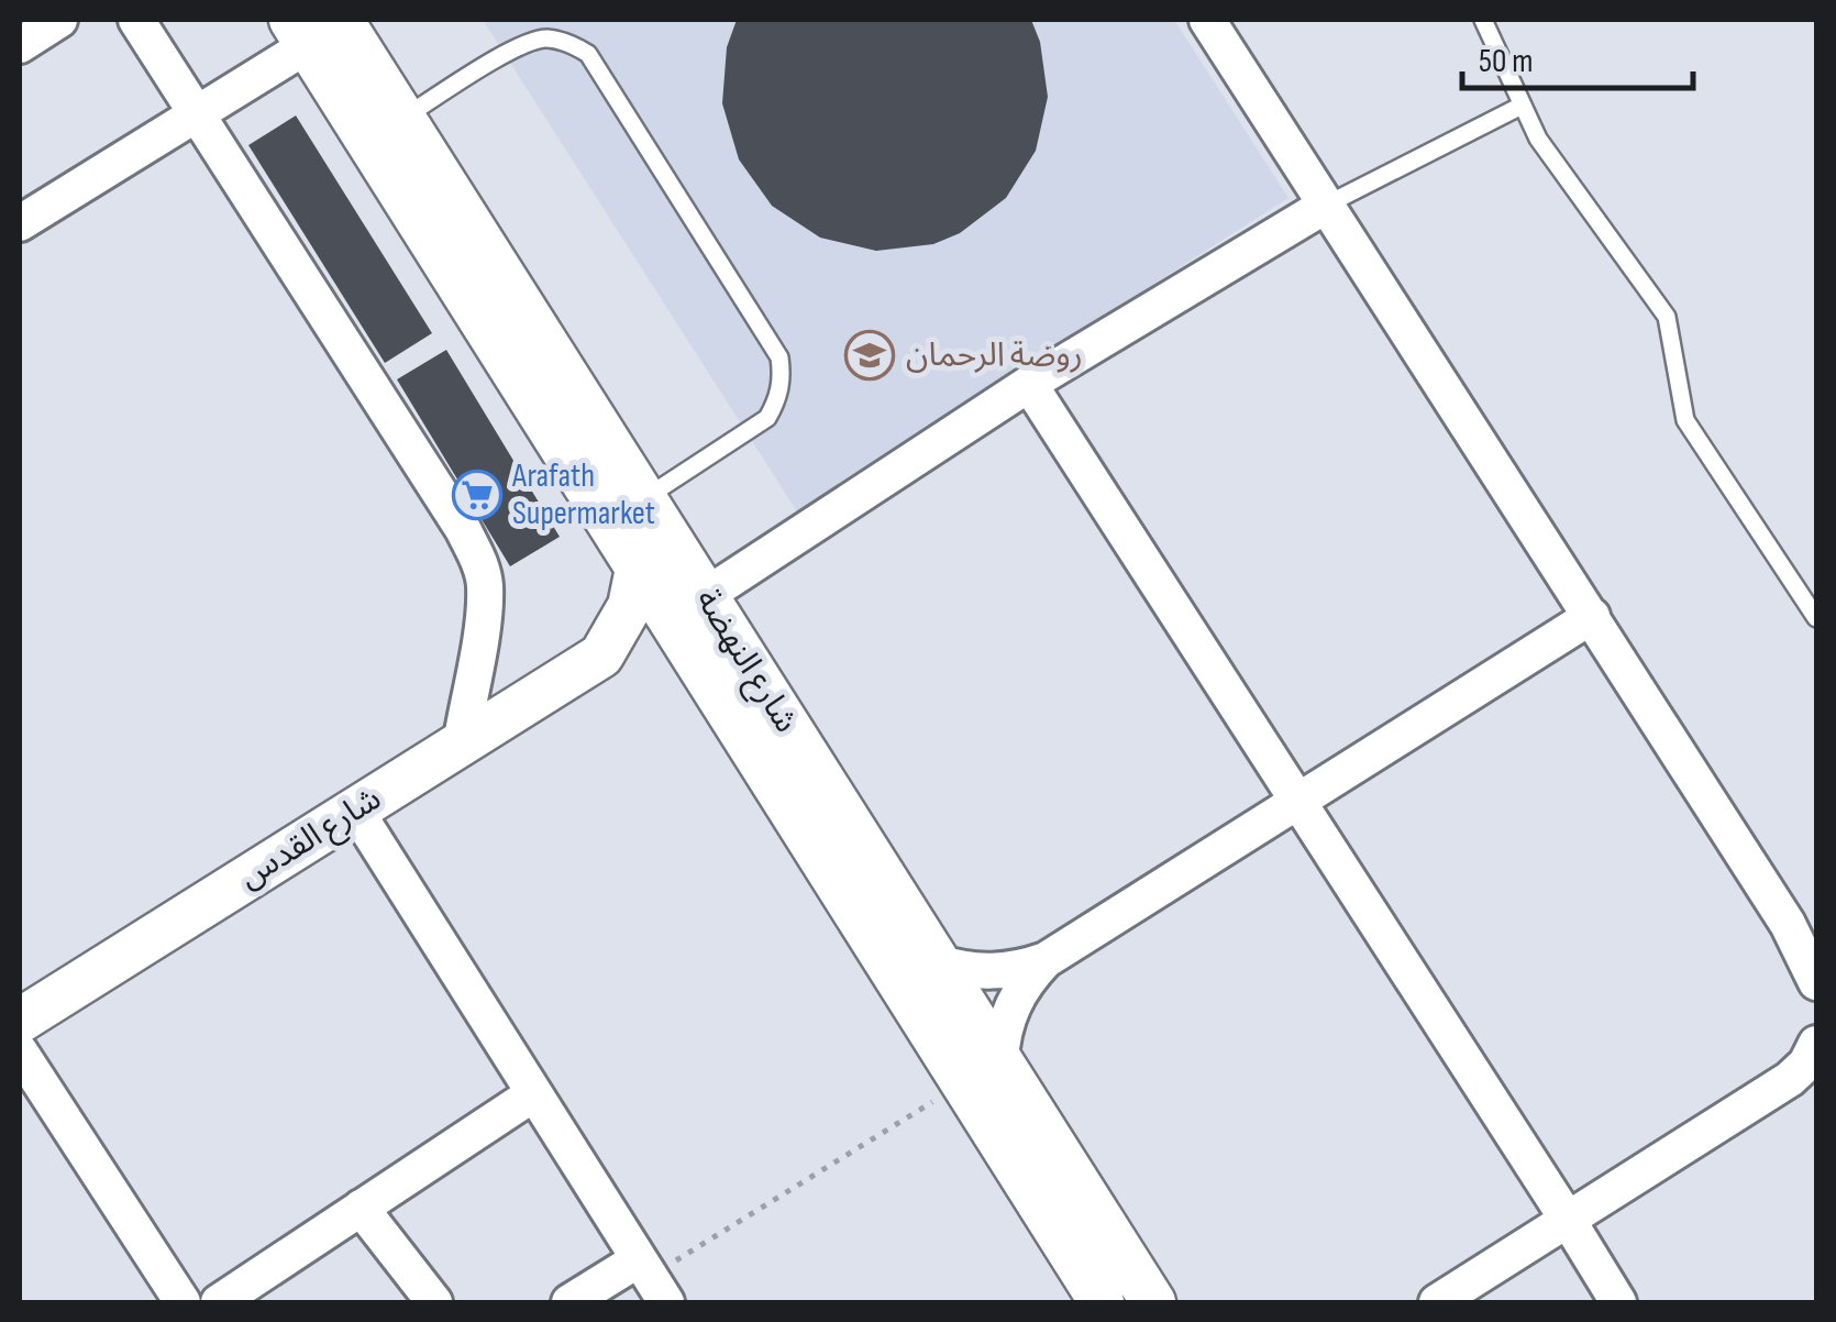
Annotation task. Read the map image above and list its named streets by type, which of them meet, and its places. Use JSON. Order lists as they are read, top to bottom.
{
  "streets": {
    "street": ["شارع النهضة", "شارع القدس"]
  },
  "places": {
    "school or university": ["روضة الرحمان"],
    "supermarket": ["Arafath Supermarket"]
  },
  "scale_bar": "50 m"
}
